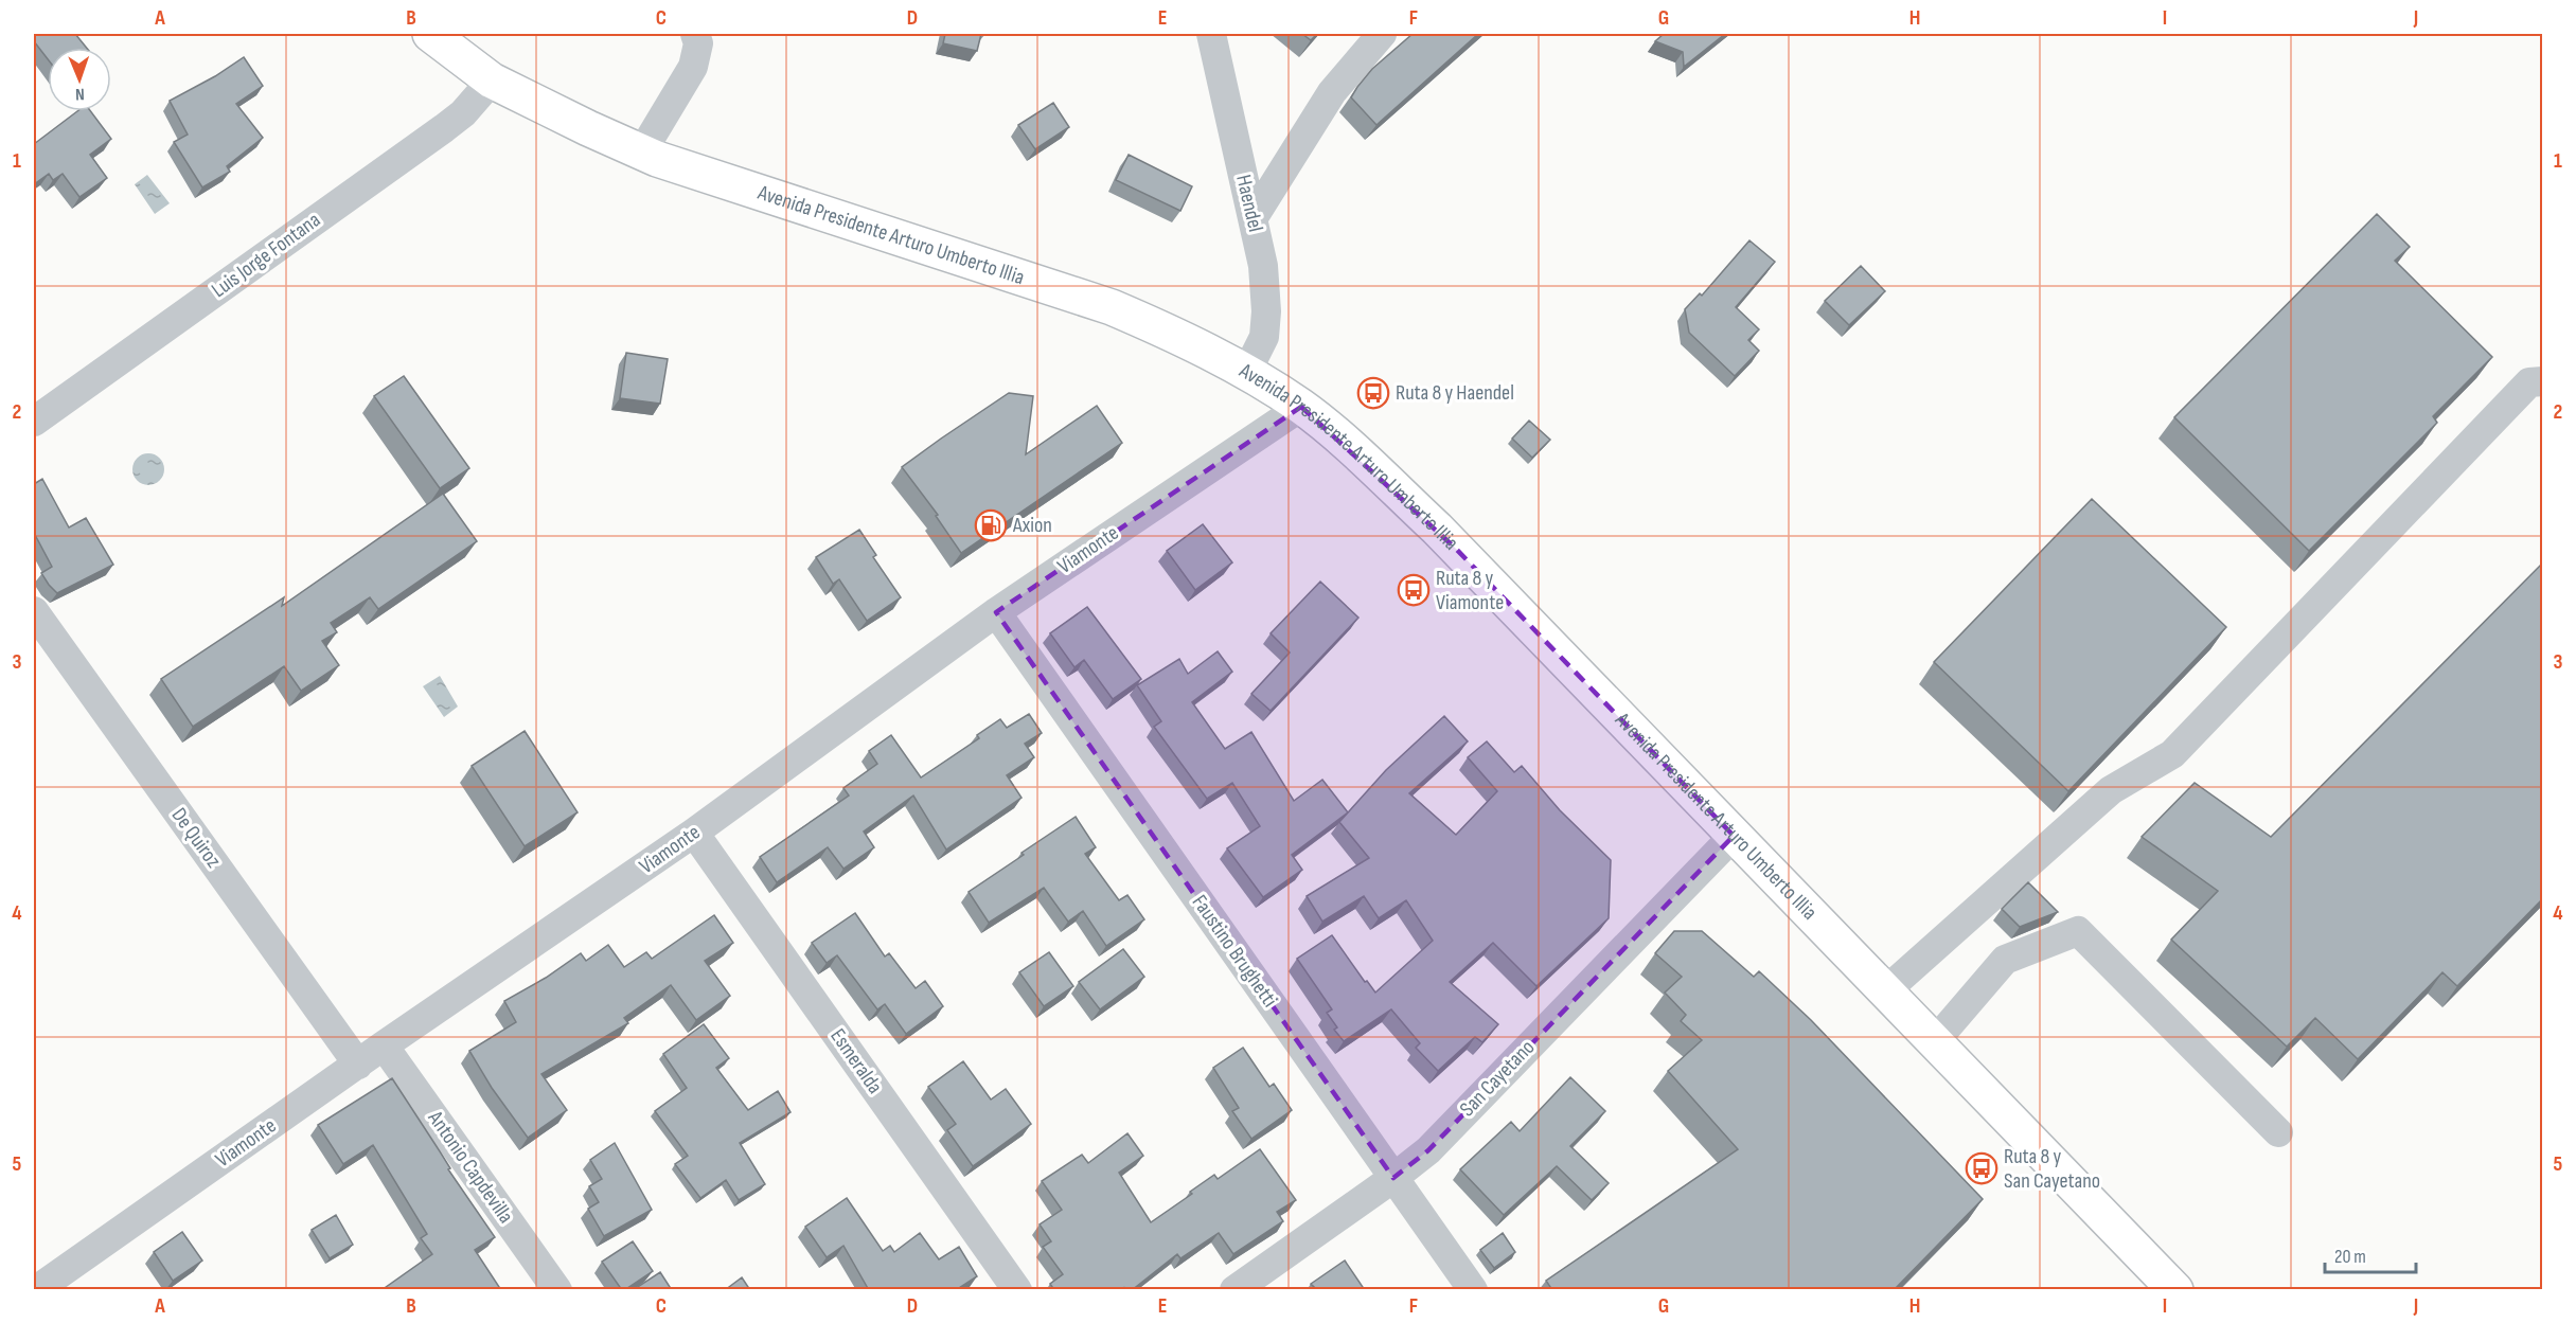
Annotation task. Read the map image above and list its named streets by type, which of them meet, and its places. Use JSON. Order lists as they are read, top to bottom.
{
  "streets": {
    "main road": ["Avenida Presidente Arturo Umberto Illia"],
    "street": [
      "Haendel",
      "Luis Jorge Fontana",
      "Viamonte",
      "De Quiroz",
      "Faustino Brughetti",
      "Esmeralda",
      "San Cayetano",
      "Antonio Capdevilla"
    ]
  },
  "crossings": [
    ["Haendel", "Avenida Presidente Arturo Umberto Illia"],
    ["Avenida Presidente Arturo Umberto Illia", "Luis Jorge Fontana"],
    ["Avenida Presidente Arturo Umberto Illia", "Viamonte"],
    ["Avenida Presidente Arturo Umberto Illia", "San Cayetano"],
    ["Viamonte", "De Quiroz"],
    ["Viamonte", "Faustino Brughetti"],
    ["Viamonte", "Esmeralda"],
    ["Viamonte", "Antonio Capdevilla"],
    ["Faustino Brughetti", "San Cayetano"]
  ],
  "places": {
    "bus stop": ["Ruta 8 y Haendel", "Ruta 8 y Viamonte", "Ruta 8 y San Cayetano"],
    "fuel station": ["Axion"]
  },
  "scale_bar": "20 m",
  "north": "bottom",
  "grid": {
    "columns": [
      "A",
      "B",
      "C",
      "D",
      "E",
      "F",
      "G",
      "H",
      "I",
      "J"
    ],
    "rows": [
      "1",
      "2",
      "3",
      "4",
      "5"
    ]
  }
}
